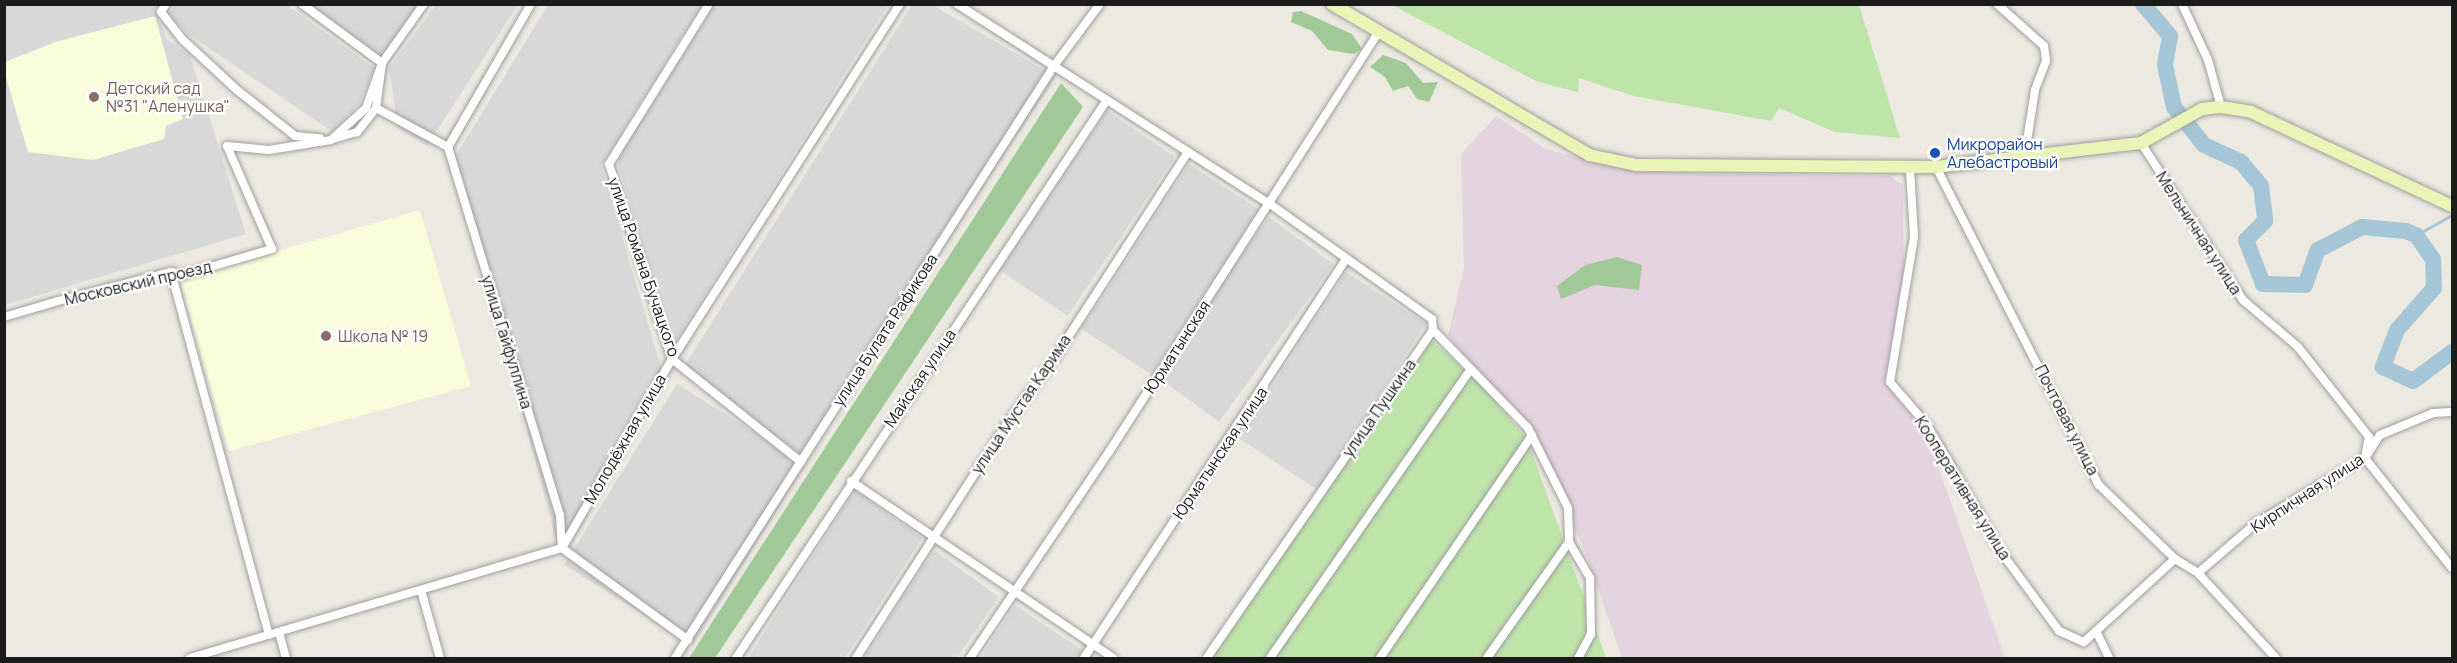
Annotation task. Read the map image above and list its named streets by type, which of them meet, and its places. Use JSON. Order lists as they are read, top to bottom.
{
  "streets": {
    "street": [
      "Мельничная улица",
      "улица Романа Бучацкого",
      "Московский проезд",
      "улица Булата Рафикова",
      "улица Гайфуллина",
      "Юрматынская",
      "Майская улица",
      "улица Мустая Карима",
      "улица Пушкина",
      "Почтовая улица",
      "Молодёжная улица",
      "Юрматынская улица",
      "Кооперативная улица",
      "Кирпичная улица"
    ]
  },
  "crossings": [
    ["Мельничная улица", "Кирпичная улица"],
    ["улица Романа Бучацкого", "улица Булата Рафикова"],
    ["улица Романа Бучацкого", "Молодёжная улица"],
    ["улица Гайфуллина", "Молодёжная улица"],
    ["Почтовая улица", "Кирпичная улица"]
  ],
  "places": ["Детский сад №31 \"Аленушка\"", "Микрорайон Алебастровый", "Школа № 19"]
}
